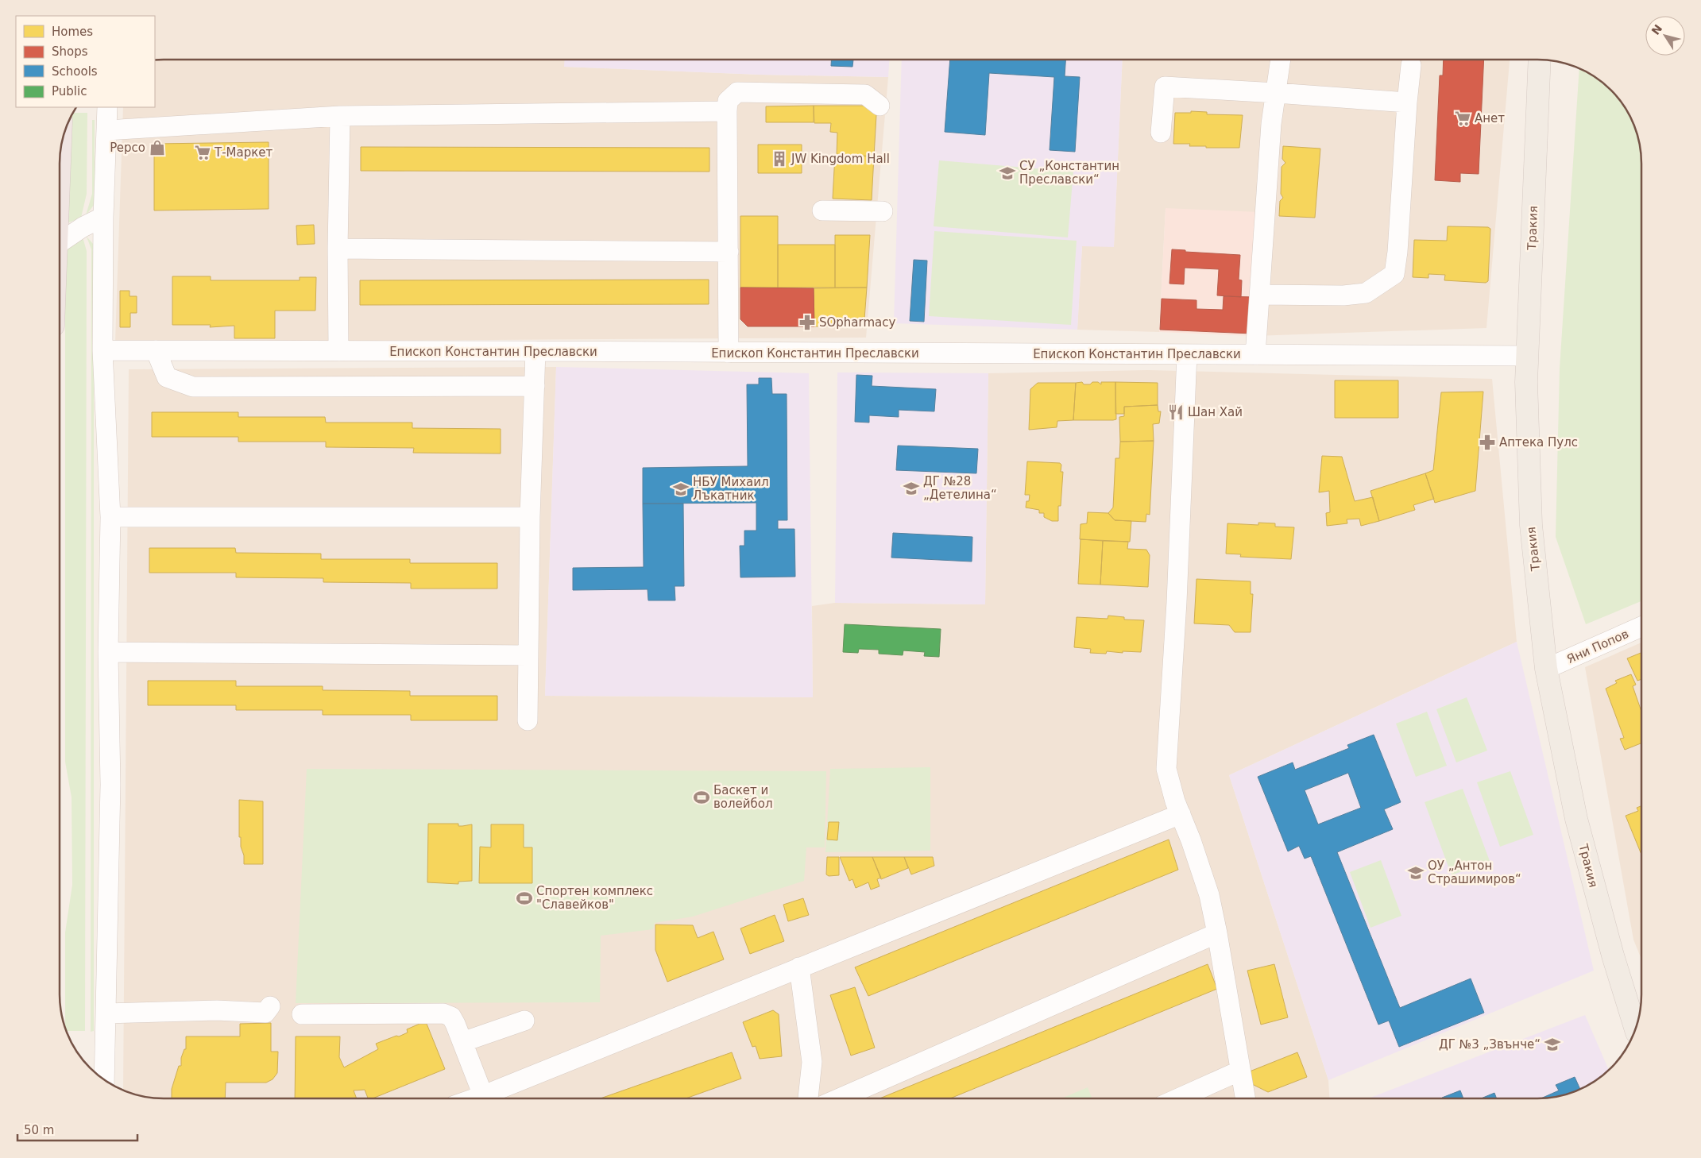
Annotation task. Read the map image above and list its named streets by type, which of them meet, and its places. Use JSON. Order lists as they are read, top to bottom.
{
  "streets": {
    "main road": ["Тракия"],
    "street": ["Епископ Константин Преславски", "Яни Попов"]
  },
  "crossings": [
    ["Тракия", "Епископ Константин Преславски"],
    ["Тракия", "Яни Попов"]
  ],
  "places": {
    "supermarket": ["Анет", "Т-Маркет"],
    "shop": ["Pepco"],
    "building": ["JW Kingdom Hall"],
    "school or university": [
      "СУ „Константин Преславски“",
      "ДГ №28 „Детелина“",
      "НБУ Михаил Лъкатник",
      "ОУ „Антон Страшимиров“",
      "ДГ №3 „Звънче“"
    ],
    "pharmacy": ["SOpharmacy", "Аптека Пулс"],
    "restaurant": ["Шан Хай"],
    "sports": ["Баскет и волейбол", "Спортен комплекс \"Славейков\""]
  },
  "legend": [
    "Homes",
    "Shops",
    "Schools",
    "Public"
  ],
  "scale_bar": "50 m",
  "north": "top left"
}
